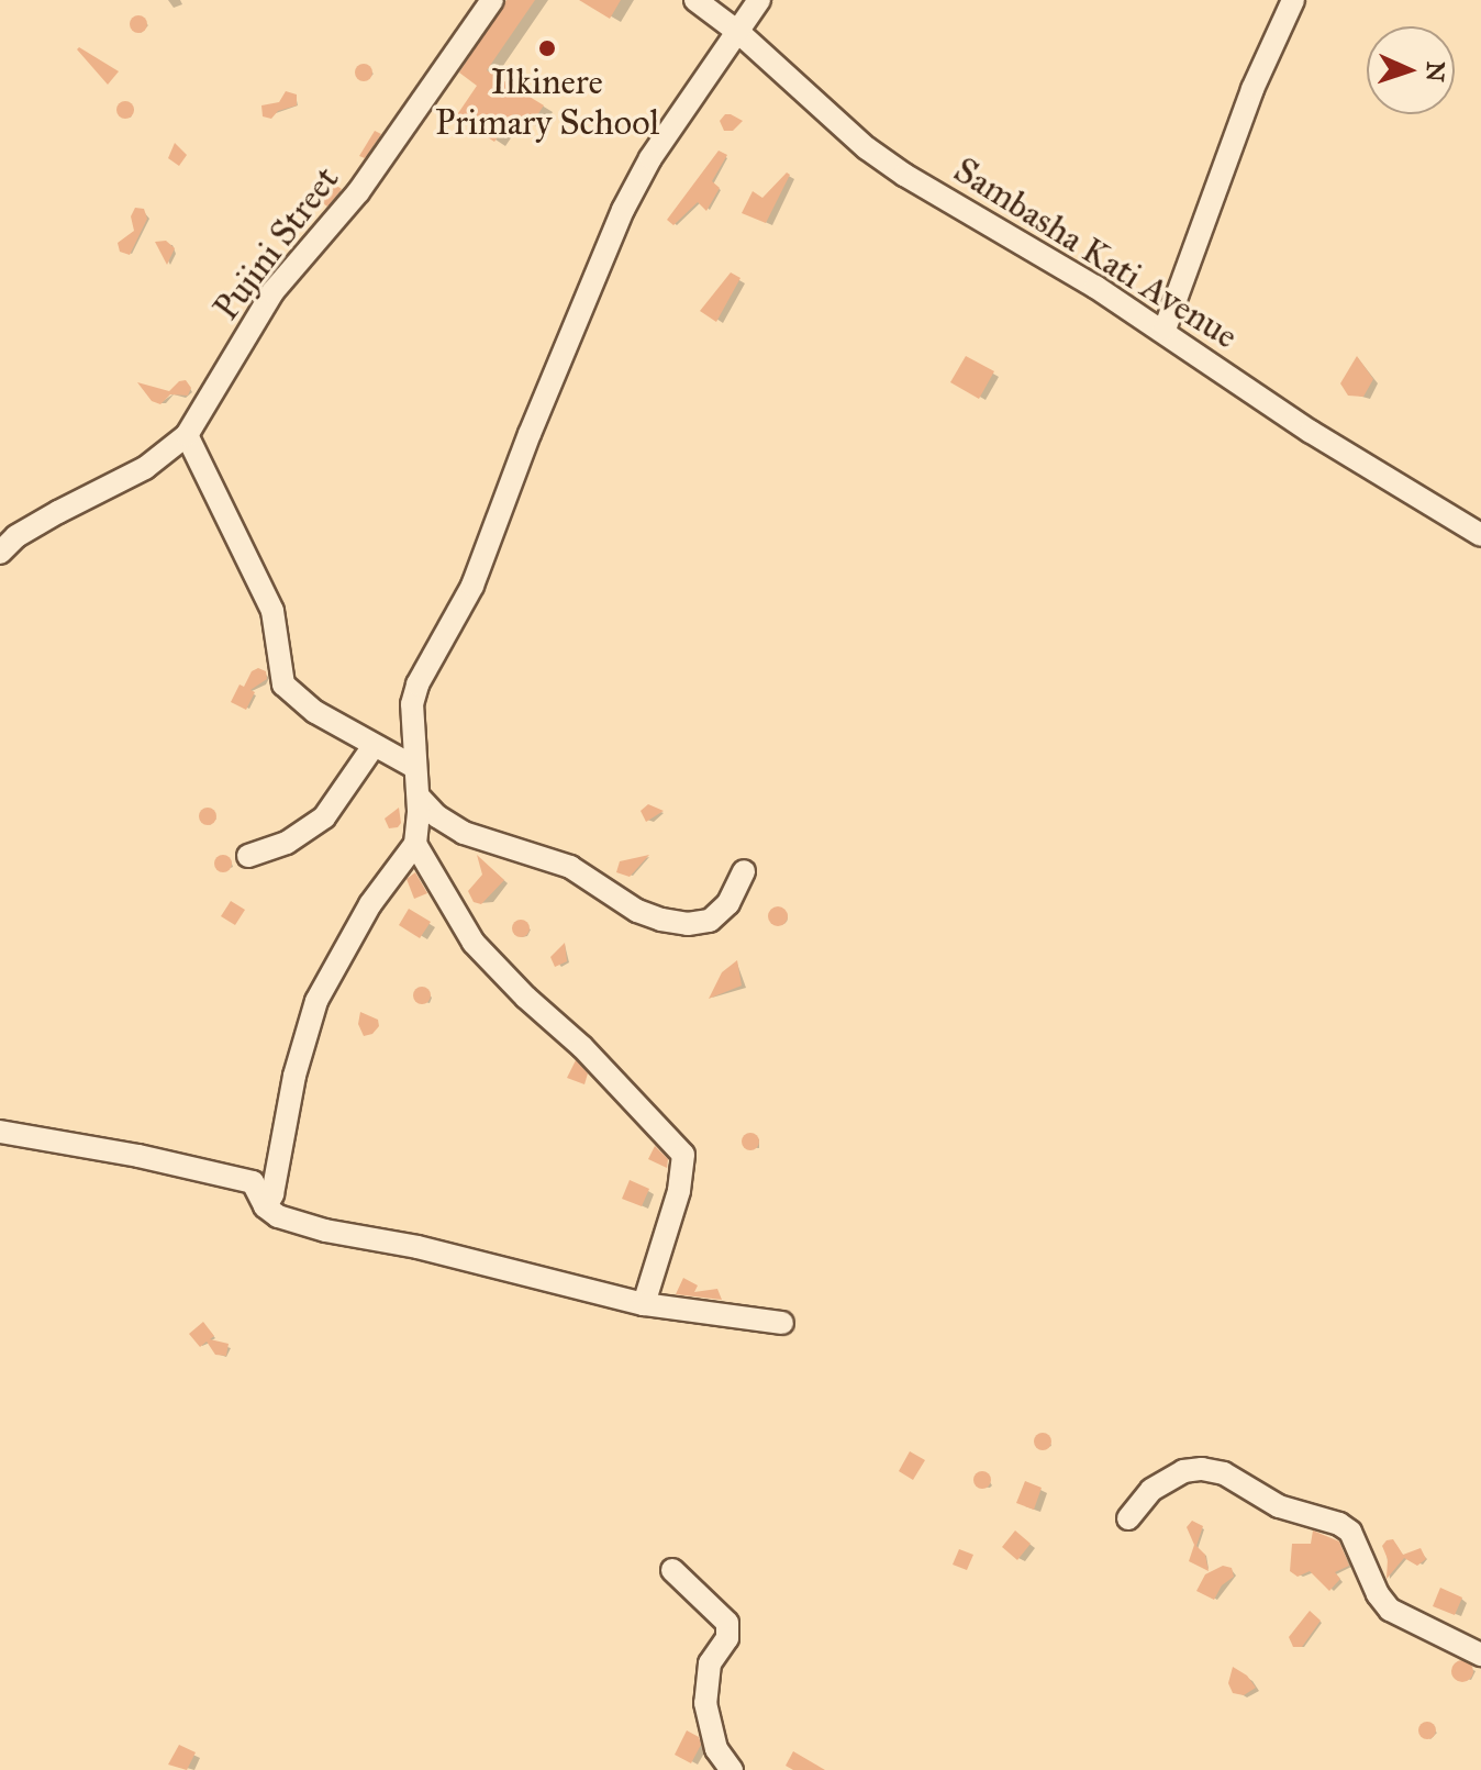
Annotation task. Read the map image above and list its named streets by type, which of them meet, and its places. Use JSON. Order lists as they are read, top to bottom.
{
  "streets": {
    "street": ["Pujini Street", "Sambasha Kati Avenue"]
  },
  "places": ["Ilkinere Primary School"],
  "north": "right"
}
